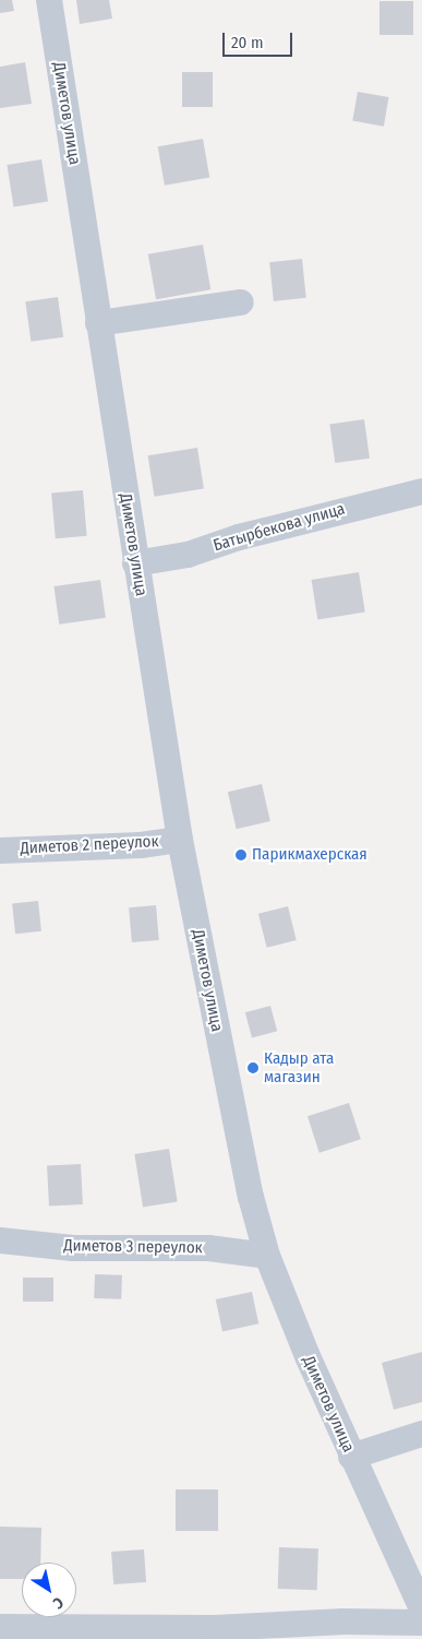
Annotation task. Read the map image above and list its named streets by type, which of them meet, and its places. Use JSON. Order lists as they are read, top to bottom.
{
  "streets": {
    "street": [
      "Диметов улица",
      "Батырбекова улица",
      "Диметов 2 переулок",
      "Диметов 3 переулок"
    ]
  },
  "crossings": [
    ["Диметов улица", "Батырбекова улица"],
    ["Диметов улица", "Диметов 2 переулок"],
    ["Диметов улица", "Диметов 3 переулок"]
  ],
  "places": ["Парикмахерская", "Кадыр ата магазин"],
  "scale_bar": "20 m",
  "north": "bottom right"
}
